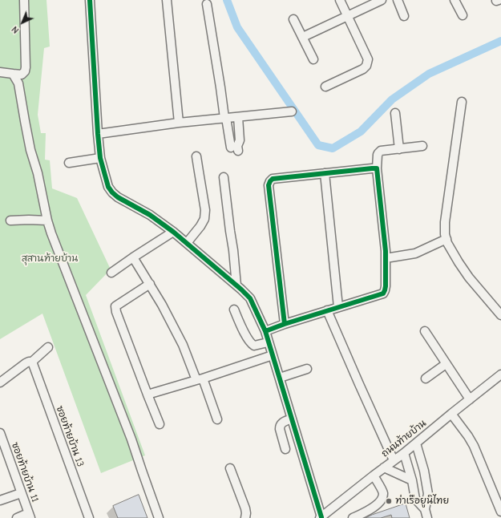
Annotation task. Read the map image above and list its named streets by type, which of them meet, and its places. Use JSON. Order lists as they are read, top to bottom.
{
  "streets": {
    "street": ["ซอยท้ายบ้าน 13", "ถนนท้ายบ้าน", "ซอยท้ายบ้าน 11"]
  },
  "parks": ["สุสานท้ายบ้าน"],
  "places": ["ท่าเรือยูนิไทย"],
  "north": "bottom left"
}
